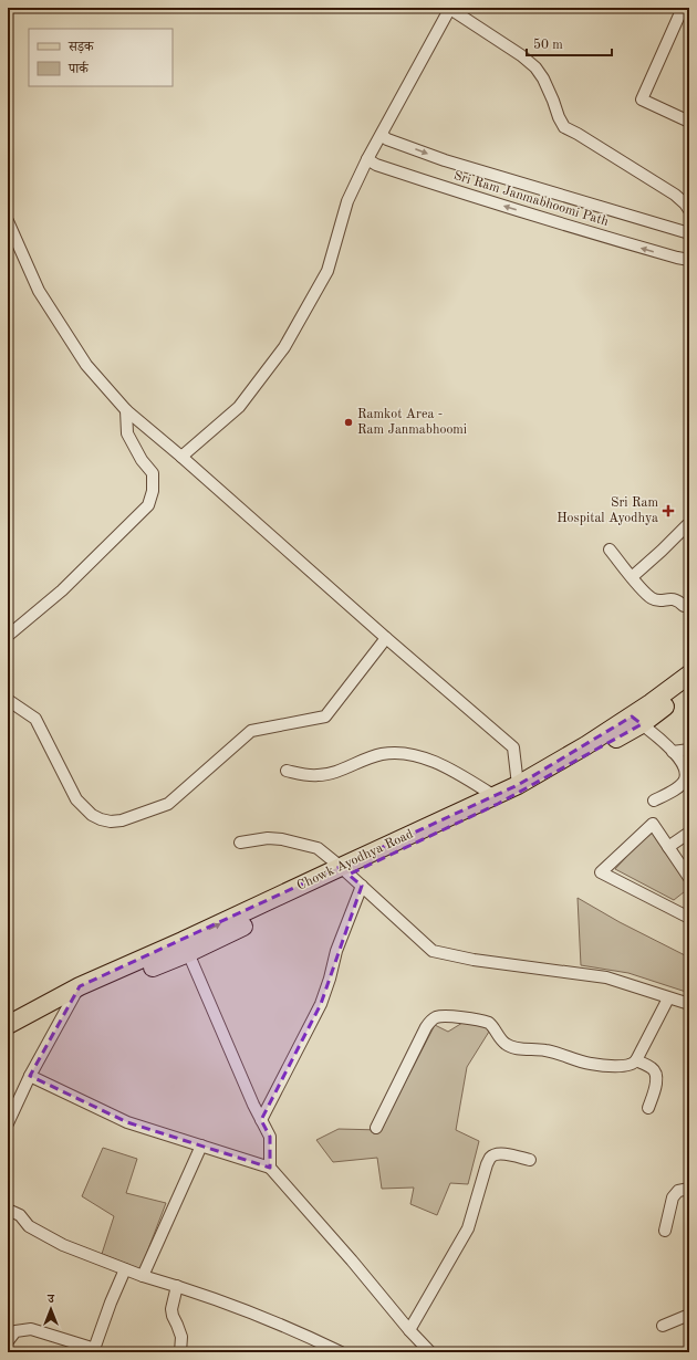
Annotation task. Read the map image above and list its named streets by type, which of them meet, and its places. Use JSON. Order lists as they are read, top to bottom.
{
  "streets": {
    "main road": ["Chowk Ayodhya Road"],
    "street": ["Sri Ram Janmabhoomi Path"]
  },
  "places": {
    "other": ["Ramkot Area - Ram Janmabhoomi"],
    "health": ["Sri Ram Hospital Ayodhya"]
  },
  "legend": ["सड़क", "पार्क"],
  "scale_bar": "50 m",
  "north": "top"
}
